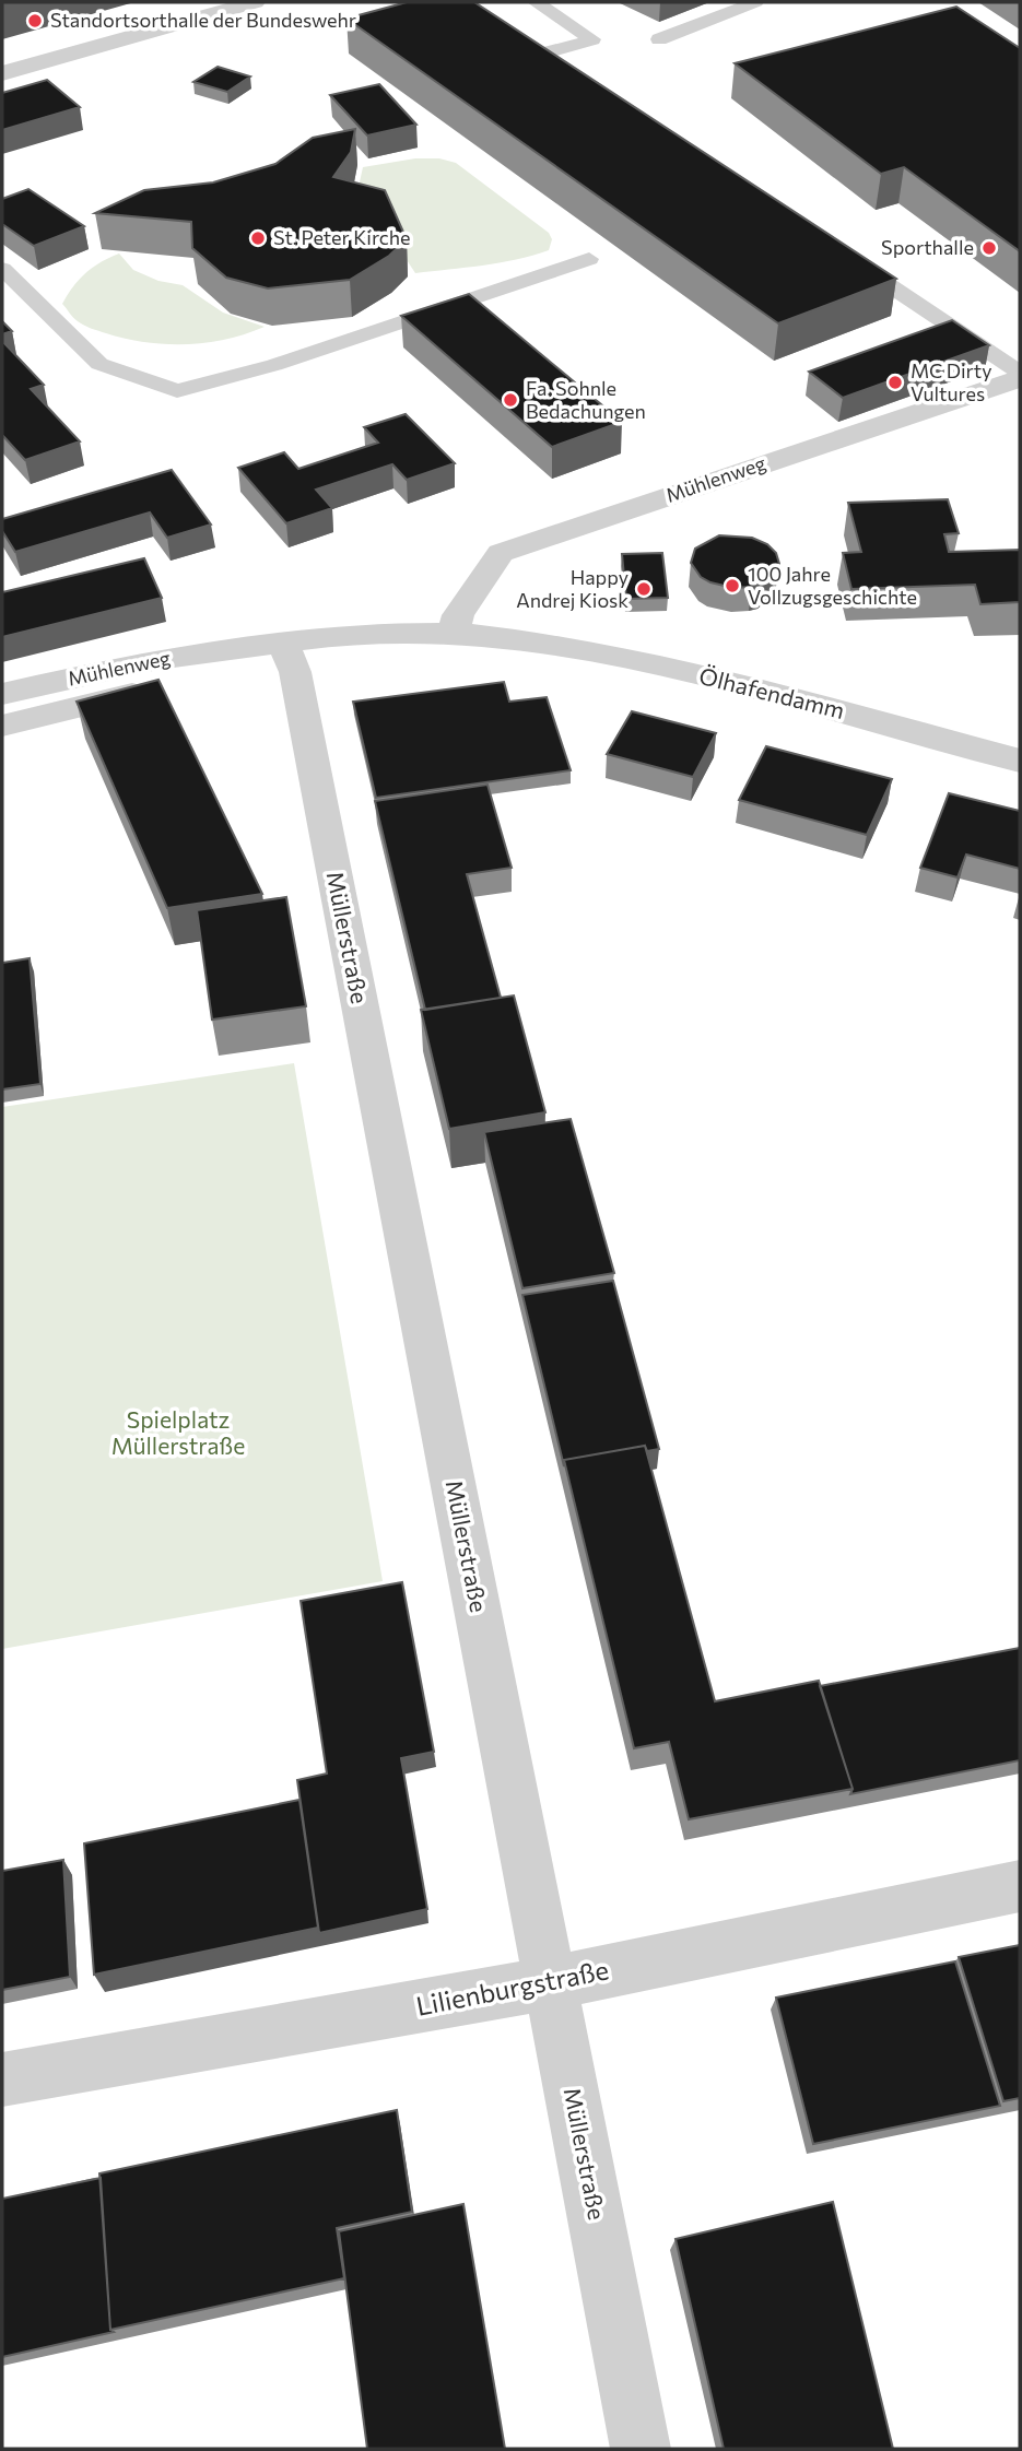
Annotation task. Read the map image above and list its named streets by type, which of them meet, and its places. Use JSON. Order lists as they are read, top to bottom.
{
  "streets": {
    "street": [
      "Mühlenweg",
      "Ölhafendamm",
      "Müllerstraße",
      "Lilienburgstraße"
    ]
  },
  "crossings": [
    ["Mühlenweg", "Ölhafendamm"],
    ["Mühlenweg", "Müllerstraße"],
    ["Müllerstraße", "Lilienburgstraße"]
  ],
  "parks": ["Spielplatz Müllerstraße"],
  "places": [
    "Standortsorthalle der Bundeswehr",
    "St. Peter Kirche",
    "Sporthalle",
    "MC Dirty Vultures",
    "Fa. Sohnle Bedachungen",
    "100 Jahre Vollzugsgeschichte",
    "Happy Andrej Kiosk"
  ]
}
